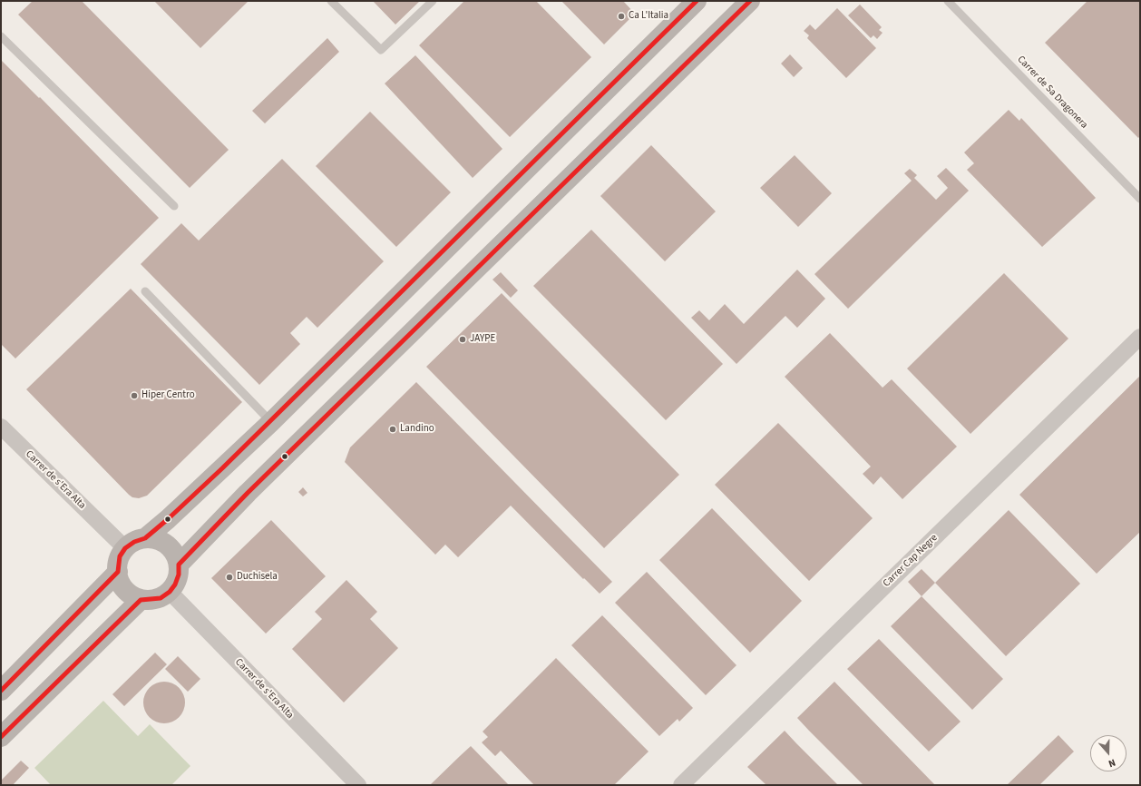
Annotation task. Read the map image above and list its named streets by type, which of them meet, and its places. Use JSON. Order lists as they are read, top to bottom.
{
  "streets": {
    "street": ["Carrer de s'Era Alta", "Carrer Cap Negre"],
    "lane": ["Carrer de Sa Dragonera"]
  },
  "places": [
    "Ca L'Italia",
    "JAYPE",
    "Hiper Centro",
    "Landino",
    "Duchisela"
  ],
  "north": "bottom"
}
